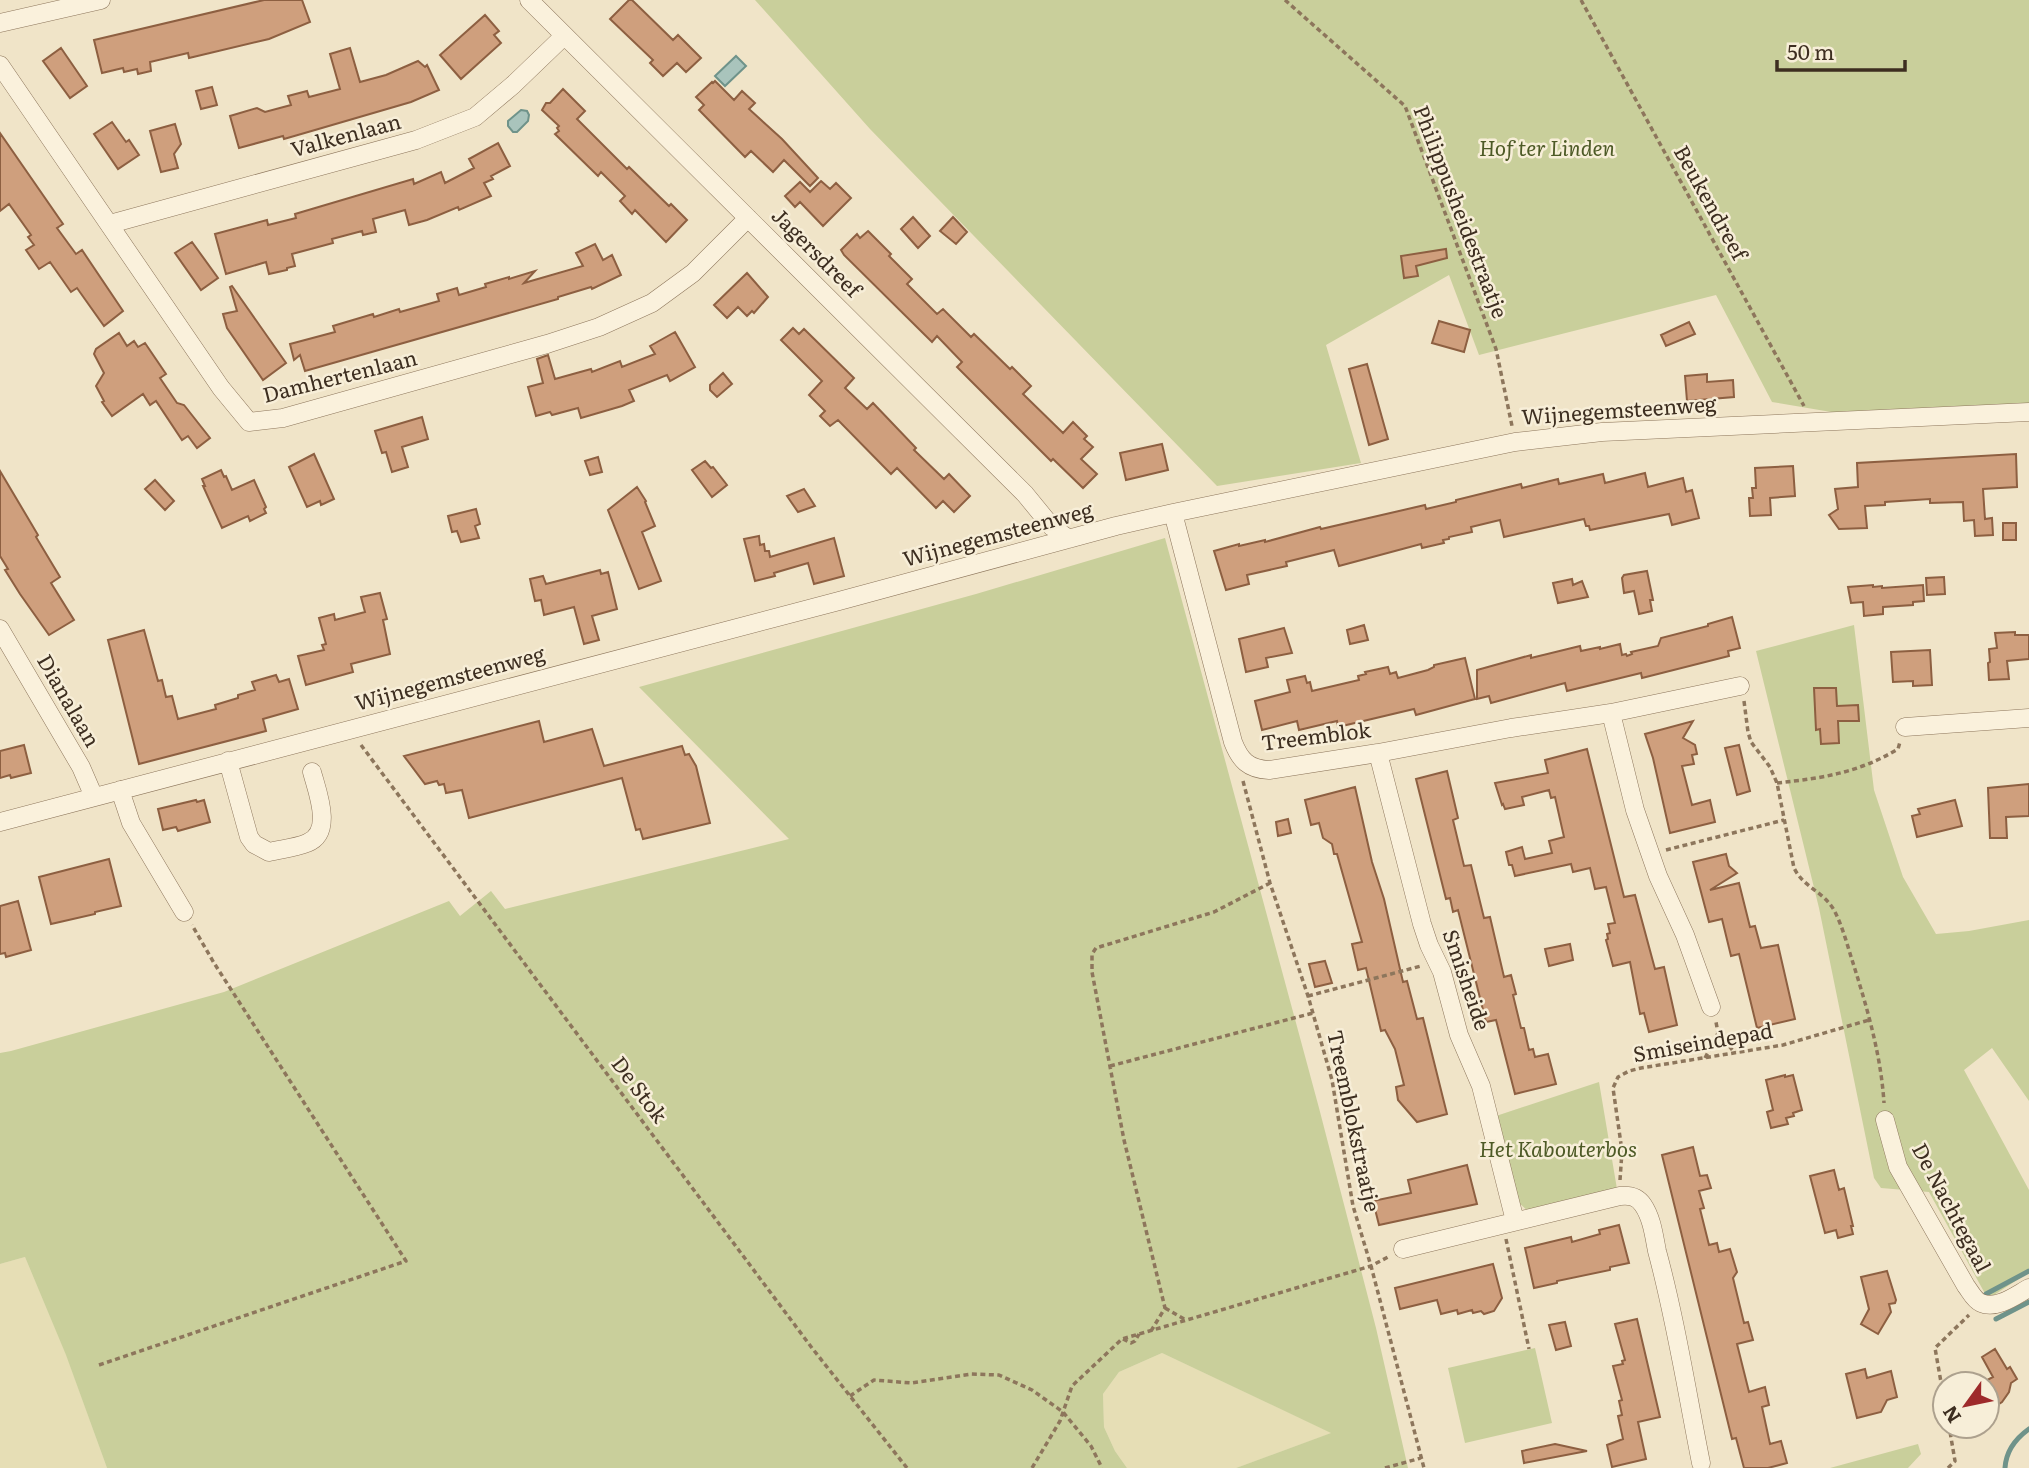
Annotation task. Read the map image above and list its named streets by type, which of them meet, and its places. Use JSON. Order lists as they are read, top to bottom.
{
  "streets": {
    "street": [
      "Valkenlaan",
      "Jagersdreef",
      "Damhertenlaan",
      "Wijnegemsteenweg",
      "Dianalaan",
      "Treemblok",
      "Smisheide",
      "De Nachtegaal"
    ],
    "path": [
      "Beukendreef",
      "Philippusheidestraatje",
      "Smiseindepad",
      "De Stok",
      "Treemblokstraatje"
    ]
  },
  "crossings": [
    ["Valkenlaan", "Jagersdreef"],
    ["Valkenlaan", "Damhertenlaan"],
    ["Beukendreef", "Wijnegemsteenweg"],
    ["Philippusheidestraatje", "Wijnegemsteenweg"],
    ["Jagersdreef", "Damhertenlaan"],
    ["Jagersdreef", "Wijnegemsteenweg"],
    ["Wijnegemsteenweg", "Dianalaan"],
    ["Wijnegemsteenweg", "Treemblok"],
    ["Wijnegemsteenweg", "De Stok"],
    ["Treemblok", "Smisheide"]
  ],
  "parks": ["Hof ter Linden", "Het Kabouterbos"],
  "scale_bar": "50 m",
  "north": "bottom left"
}
